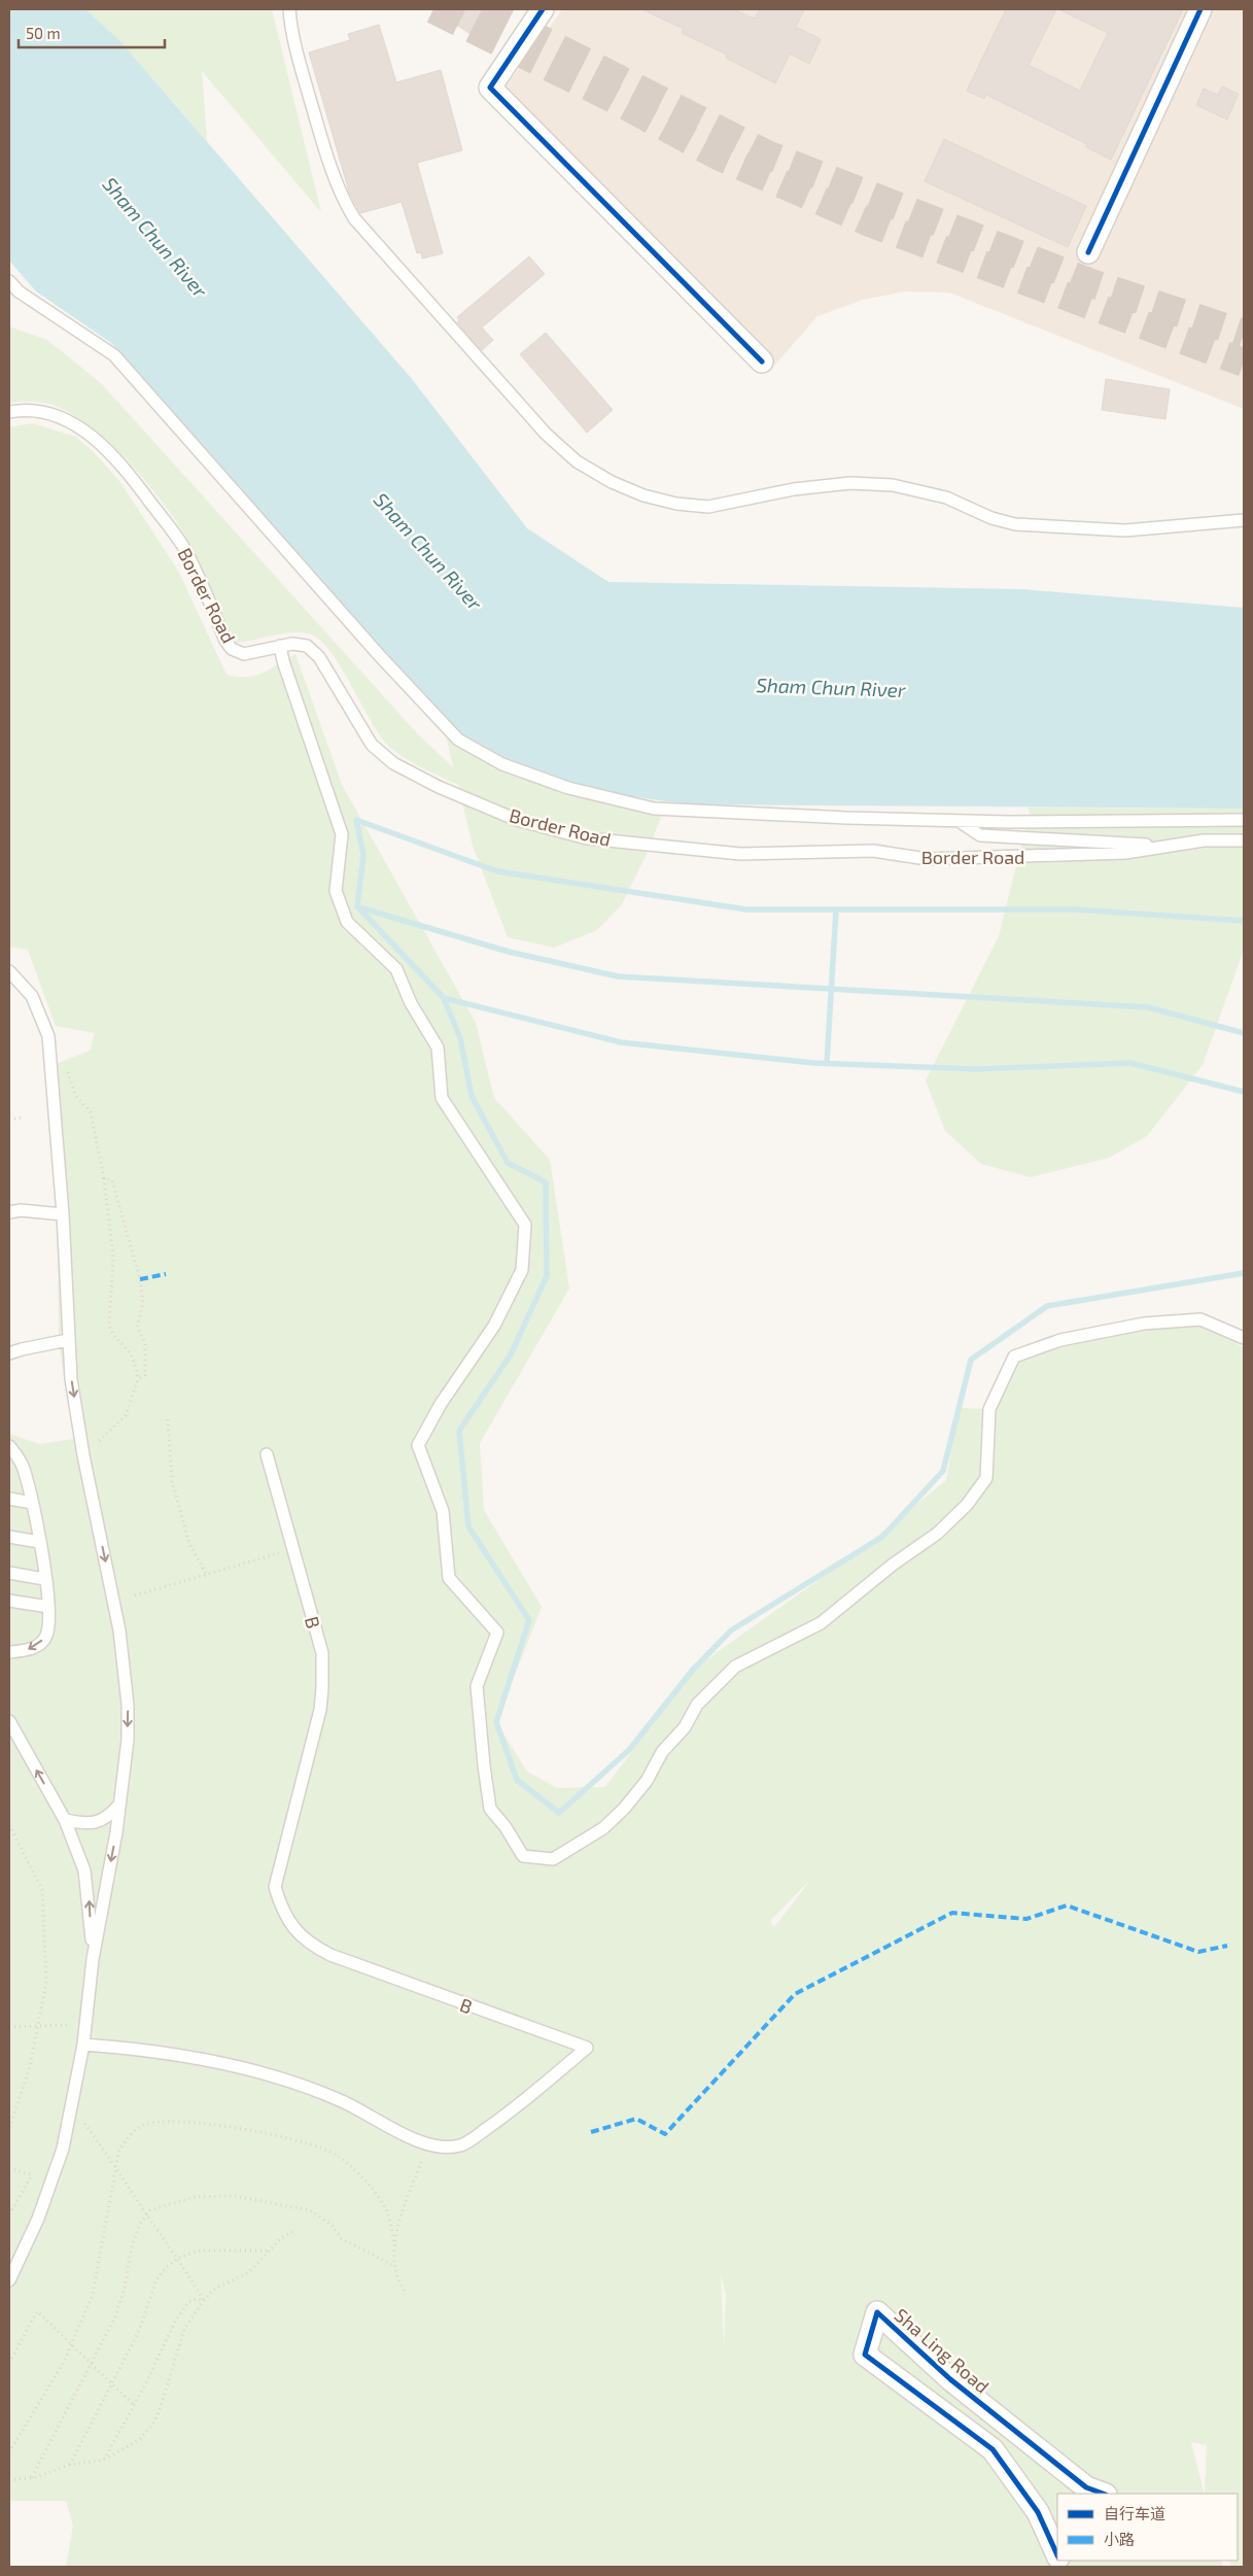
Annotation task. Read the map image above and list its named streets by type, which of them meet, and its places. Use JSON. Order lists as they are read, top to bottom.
{
  "streets": {
    "street": ["Sha Ling Road"],
    "lane": ["Border Road", "B"]
  },
  "water": ["Sham Chun River"],
  "legend": ["自行车道", "小路"],
  "scale_bar": "50 m"
}
